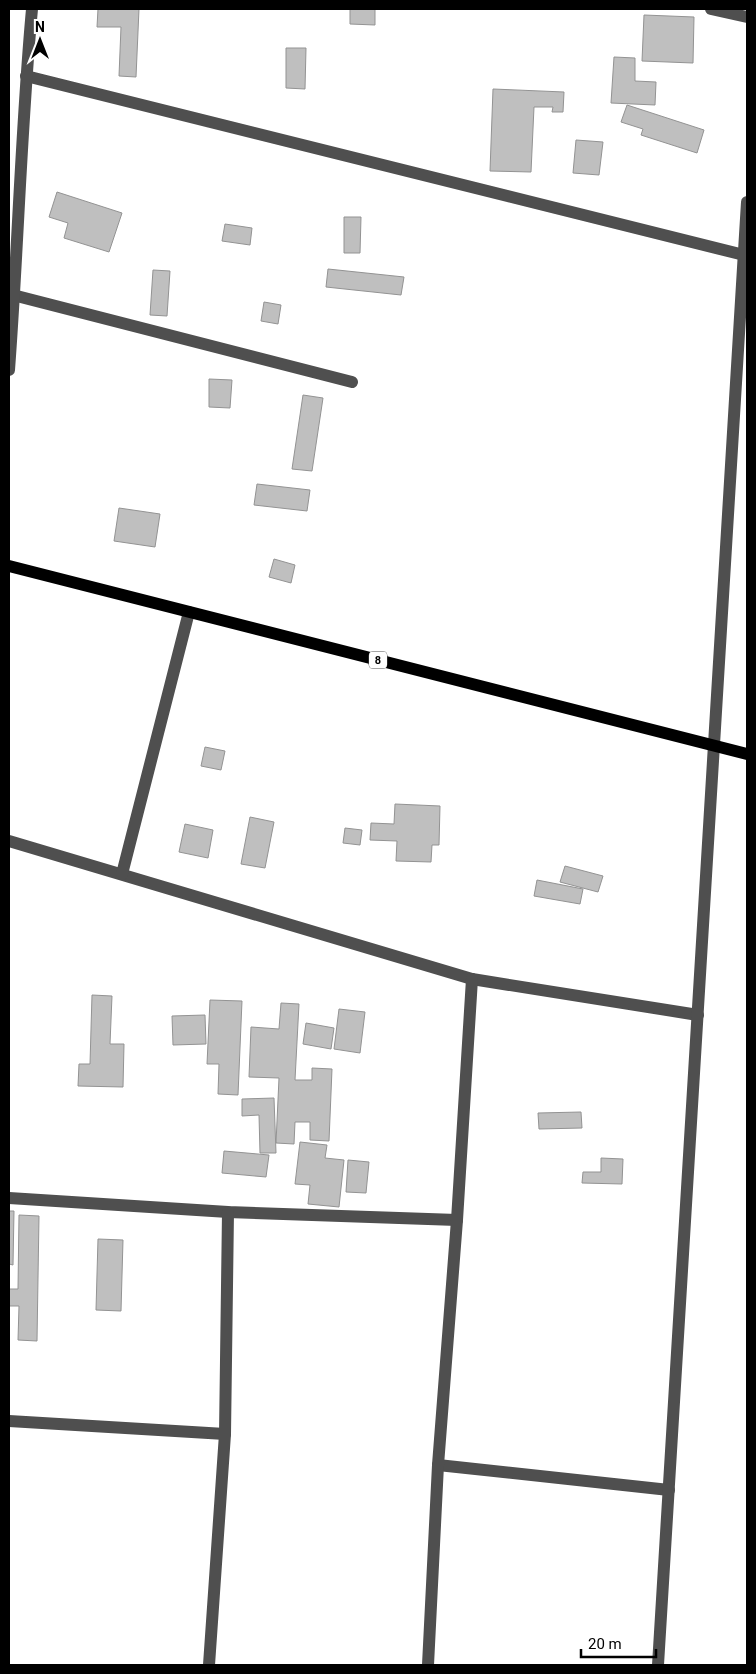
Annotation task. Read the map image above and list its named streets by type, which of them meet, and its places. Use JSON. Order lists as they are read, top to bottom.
{
  "streets": {
    "main road": ["8"]
  },
  "scale_bar": "20 m",
  "north": "top"
}
